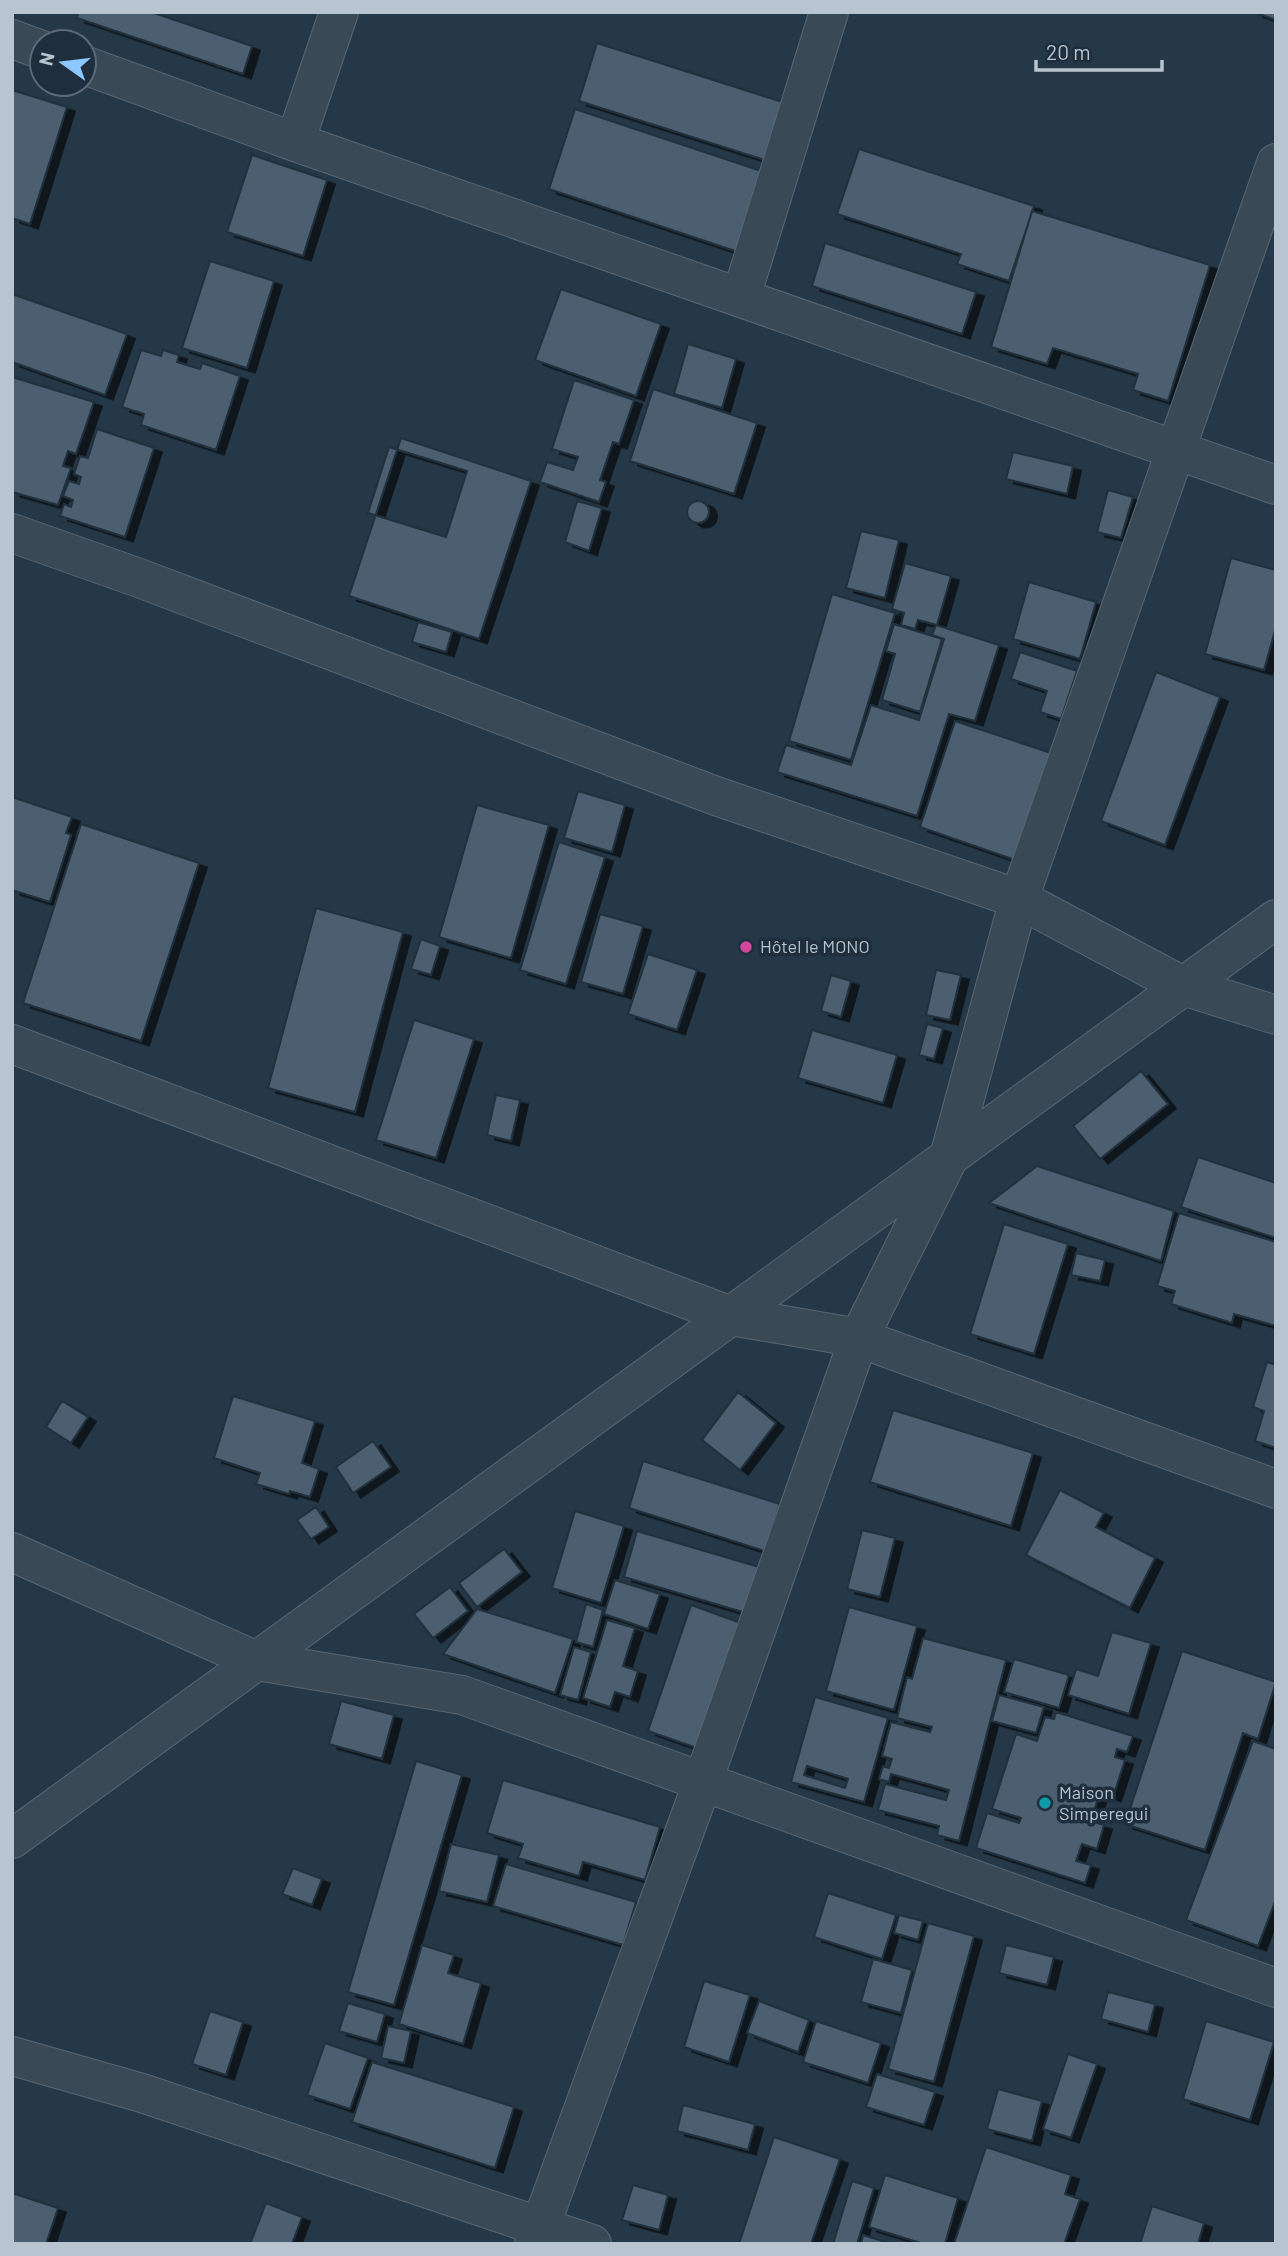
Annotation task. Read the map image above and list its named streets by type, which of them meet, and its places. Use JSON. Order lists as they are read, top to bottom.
{
  "places": ["Hôtel le MONO", "Maison Simperegui"],
  "scale_bar": "20 m",
  "north": "left"
}
